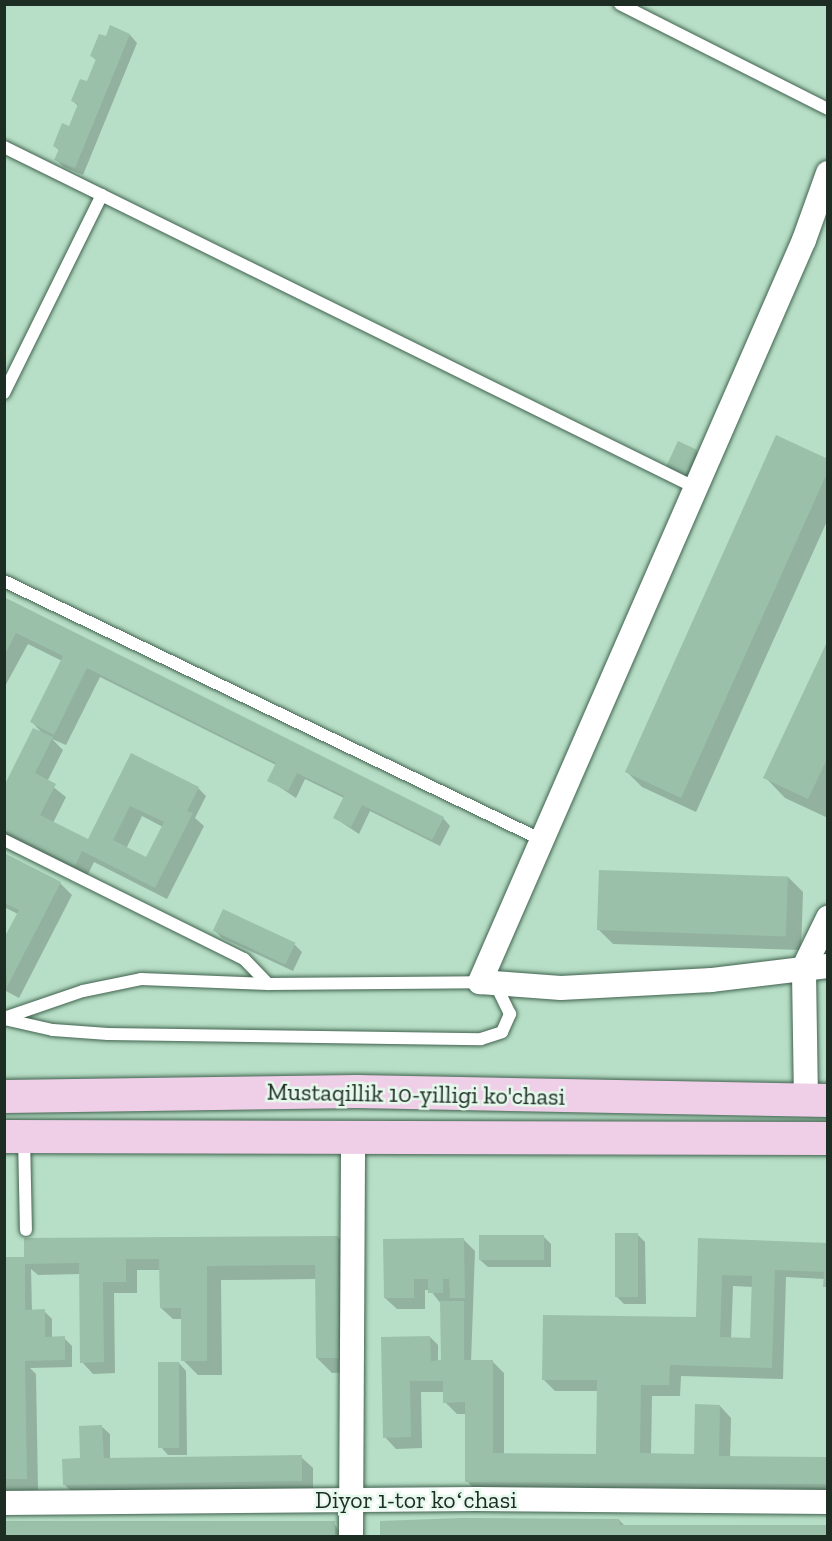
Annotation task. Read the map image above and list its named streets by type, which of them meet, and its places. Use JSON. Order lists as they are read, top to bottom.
{
  "streets": {
    "main road": ["Mustaqillik 10-yilligi ko'chasi"],
    "street": ["Diyor 1-tor koʻchasi"]
  }
}
